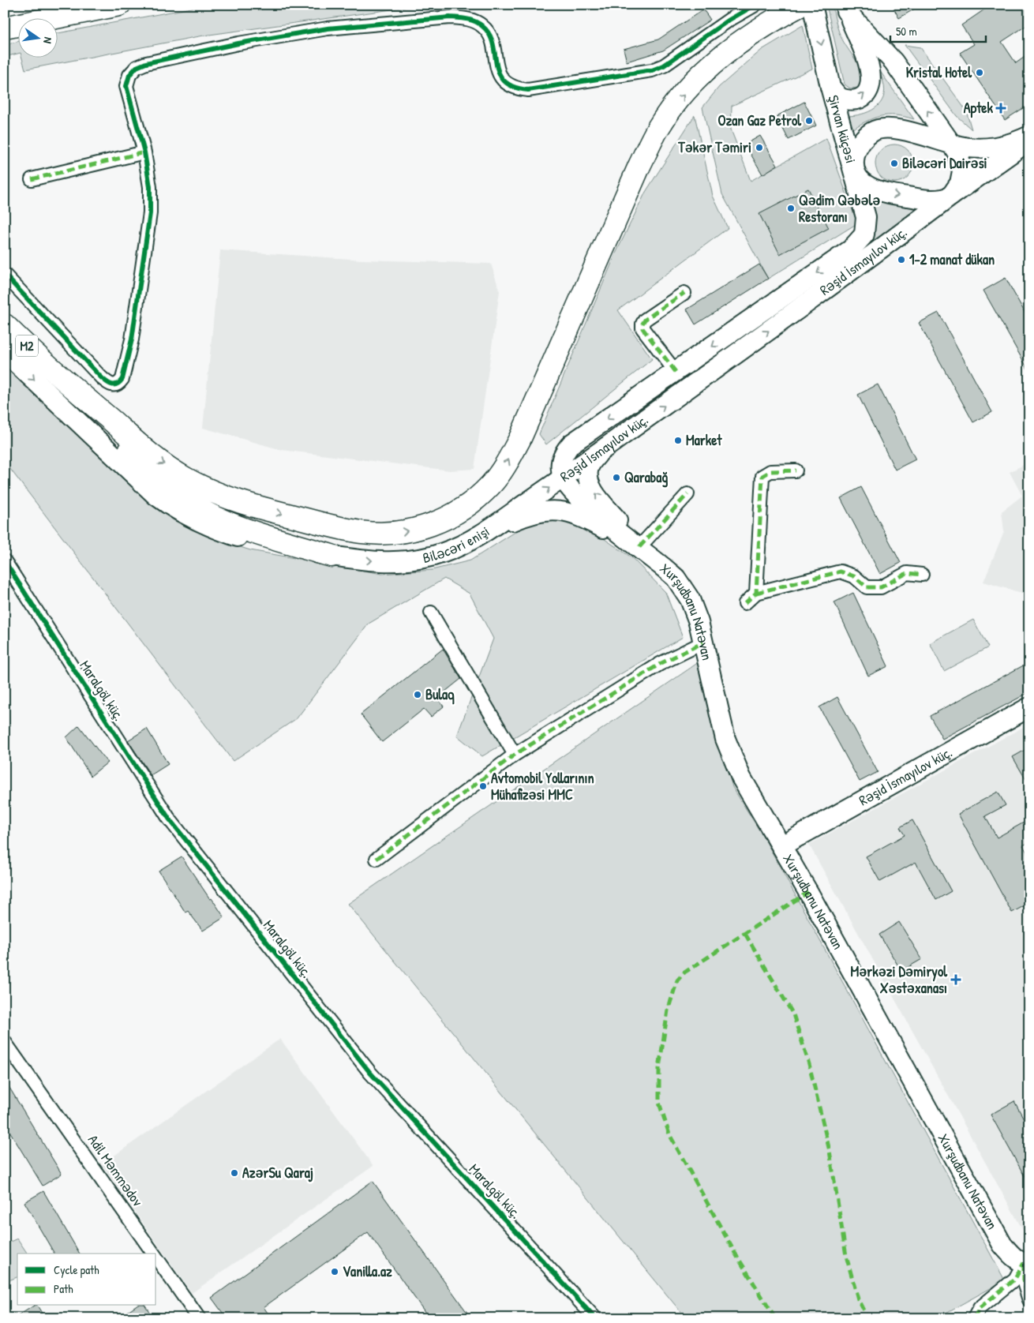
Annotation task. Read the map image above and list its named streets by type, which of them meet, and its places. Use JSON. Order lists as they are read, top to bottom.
{
  "streets": {
    "highway": ["M2"],
    "main road": [
      "Şirvan küçəsi",
      "Rəşid İsmayılov küç.",
      "Biləcəri enişi",
      "Xurşudbanu Natəvan"
    ],
    "street": ["Maralgöl küç.", "Adil Məmmədov"]
  },
  "crossings": [
    ["Şirvan küçəsi", "Rəşid İsmayılov küç."],
    ["Rəşid İsmayılov küç.", "Biləcəri enişi"],
    ["Rəşid İsmayılov küç.", "Xurşudbanu Natəvan"]
  ],
  "one_way": ["Biləcəri enişi"],
  "places": {
    "other": [
      "Kristal Hotel",
      "Ozan Gaz Petrol",
      "Təkər Təmiri",
      "Biləcəri Dairəsi",
      "Qədim Qəbələ Restoranı",
      "1-2 manat dükan",
      "Market",
      "Qarabağ",
      "Bulaq",
      "Avtomobil Yollarının Mühafizəsi MMC",
      "AzərSu Qaraj",
      "Vanilla.az"
    ],
    "health": ["Aptek", "Mərkəzi Dəmiryol Xəstəxanası"]
  },
  "legend": ["Cycle path", "Path"],
  "scale_bar": "50 m",
  "north": "right"
}
